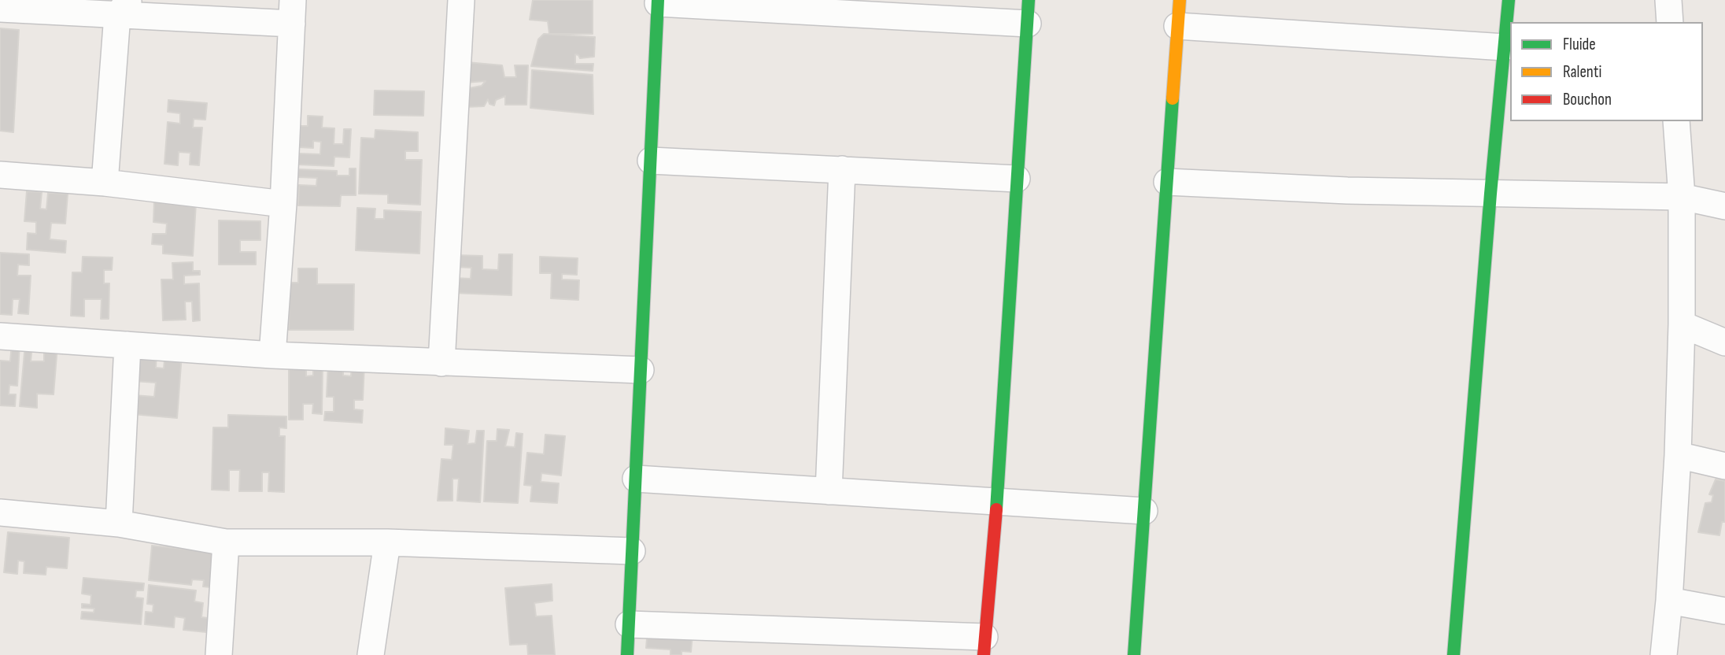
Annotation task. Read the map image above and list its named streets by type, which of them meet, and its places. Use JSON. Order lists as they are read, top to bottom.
{
  "legend": ["Fluide", "Ralenti", "Bouchon"]
}
